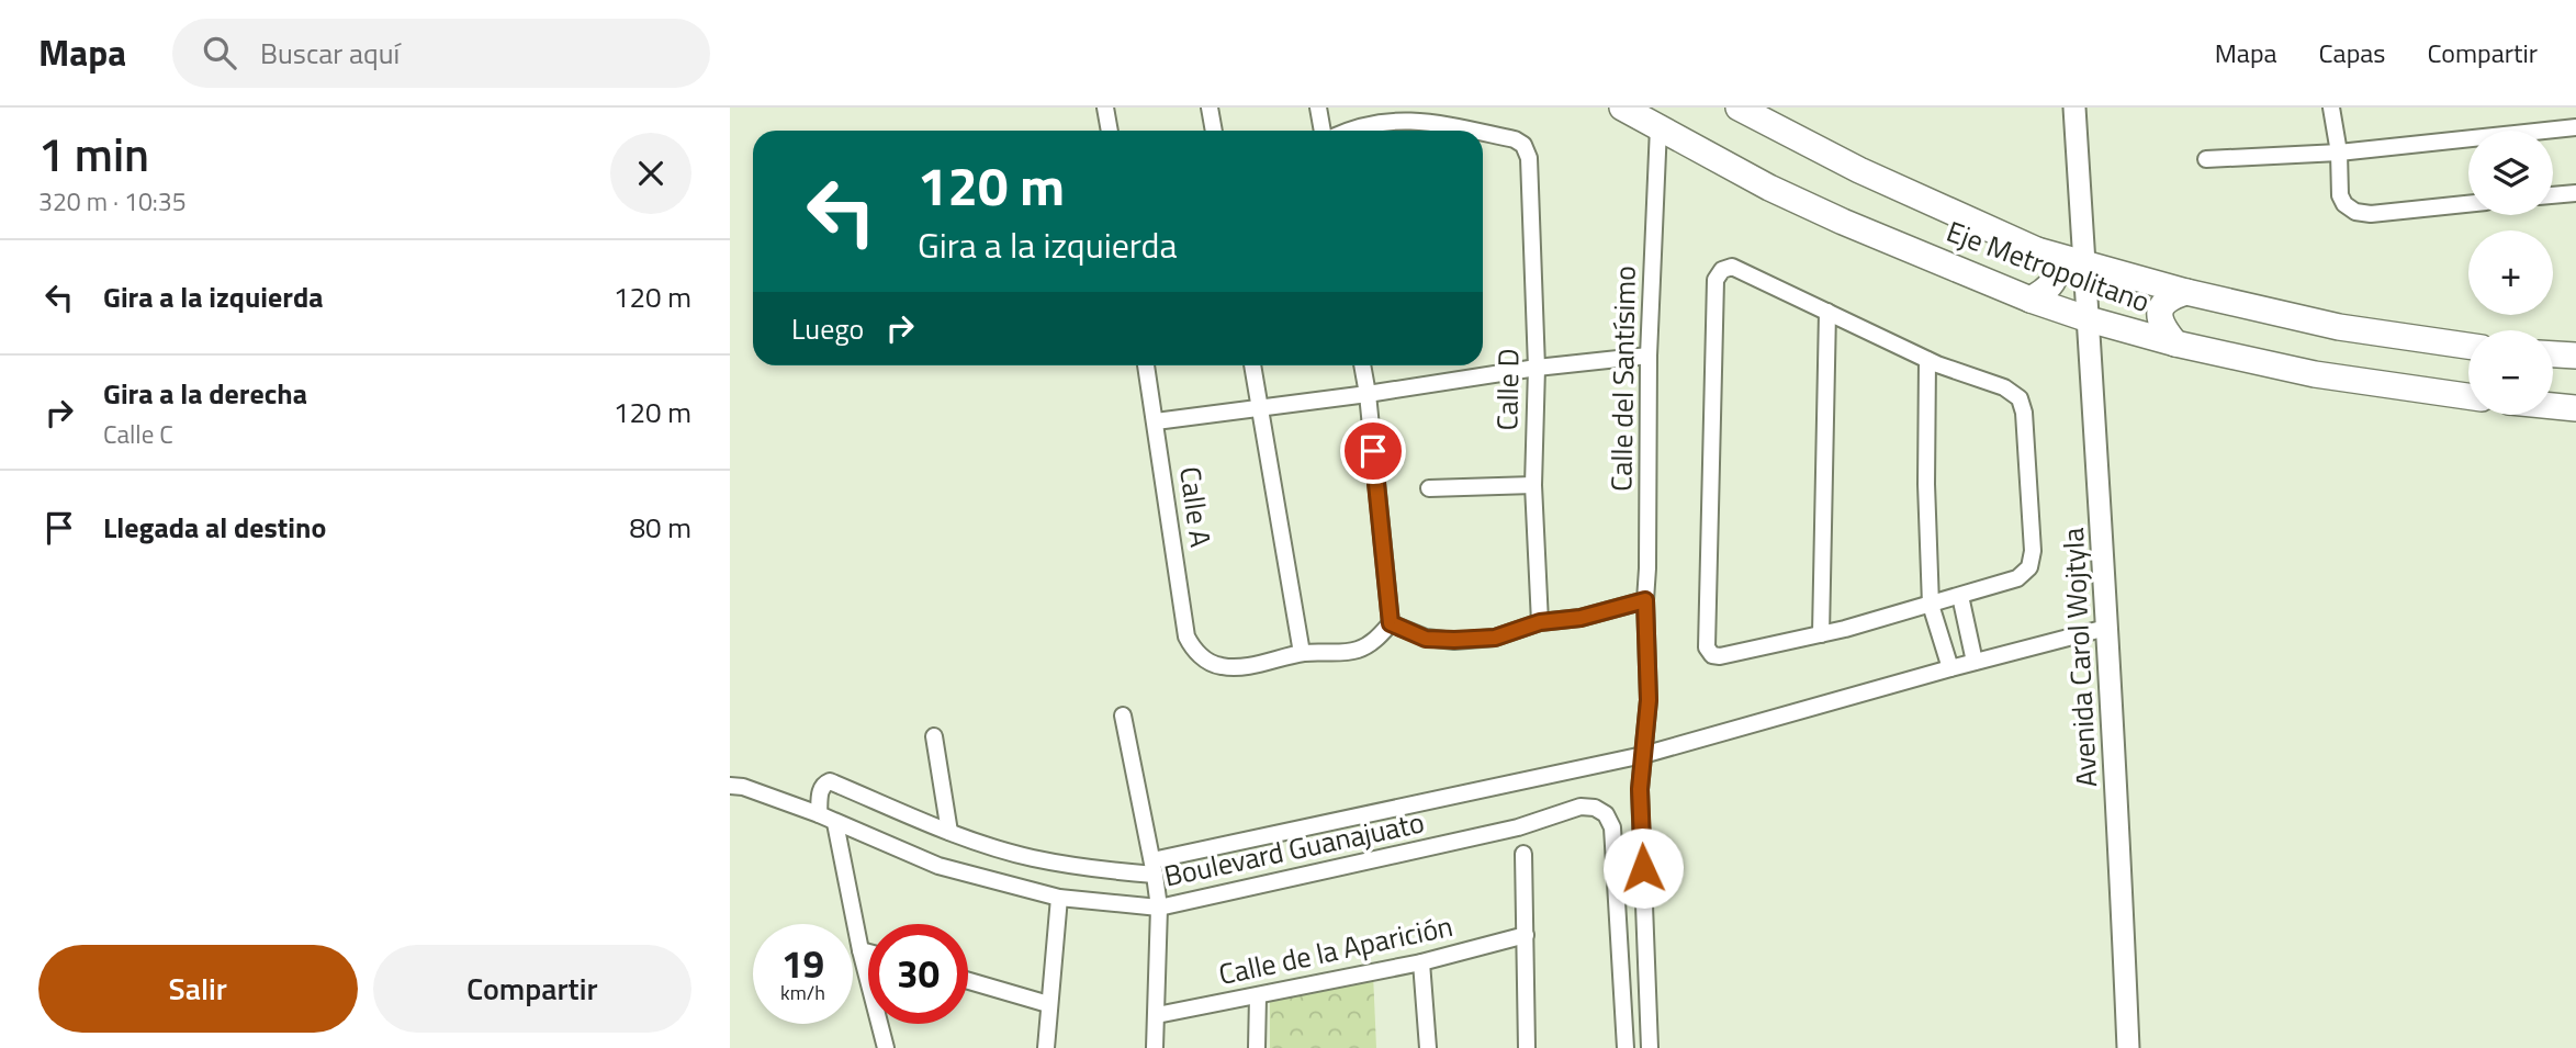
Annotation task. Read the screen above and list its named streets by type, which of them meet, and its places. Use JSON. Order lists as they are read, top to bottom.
{
  "streets": {
    "main road": ["Eje Metropolitano"],
    "street": [
      "Calle del Santísimo",
      "Calle D",
      "Calle A",
      "Avenida Carol Wojtyla",
      "Boulevard Guanajuato",
      "Calle de la Aparición"
    ]
  },
  "crossings": [
    ["Eje Metropolitano", "Calle del Santísimo"],
    ["Eje Metropolitano", "Avenida Carol Wojtyla"],
    ["Calle del Santísimo", "Boulevard Guanajuato"],
    ["Avenida Carol Wojtyla", "Boulevard Guanajuato"]
  ],
  "page": {
    "header": "Mapa",
    "search": "Buscar aquí",
    "nav": ["Mapa", "Capas", "Compartir"],
    "heading": ["1 min", "320 m · 10:35"],
    "map_buttons": ["+", "−"],
    "turn": ["120 m", "Gira a la izquierda"],
    "list": [
      {
        "name": "Gira a la izquierda",
        "value": "120 m"
      },
      {
        "name": "Gira a la derecha",
        "note": "Calle C",
        "value": "120 m"
      },
      {
        "name": "Llegada al destino",
        "value": "80 m"
      }
    ],
    "then": "Luego",
    "speed": "19 km/h",
    "limit": "30",
    "buttons": ["Salir", "Compartir"]
  }
}
